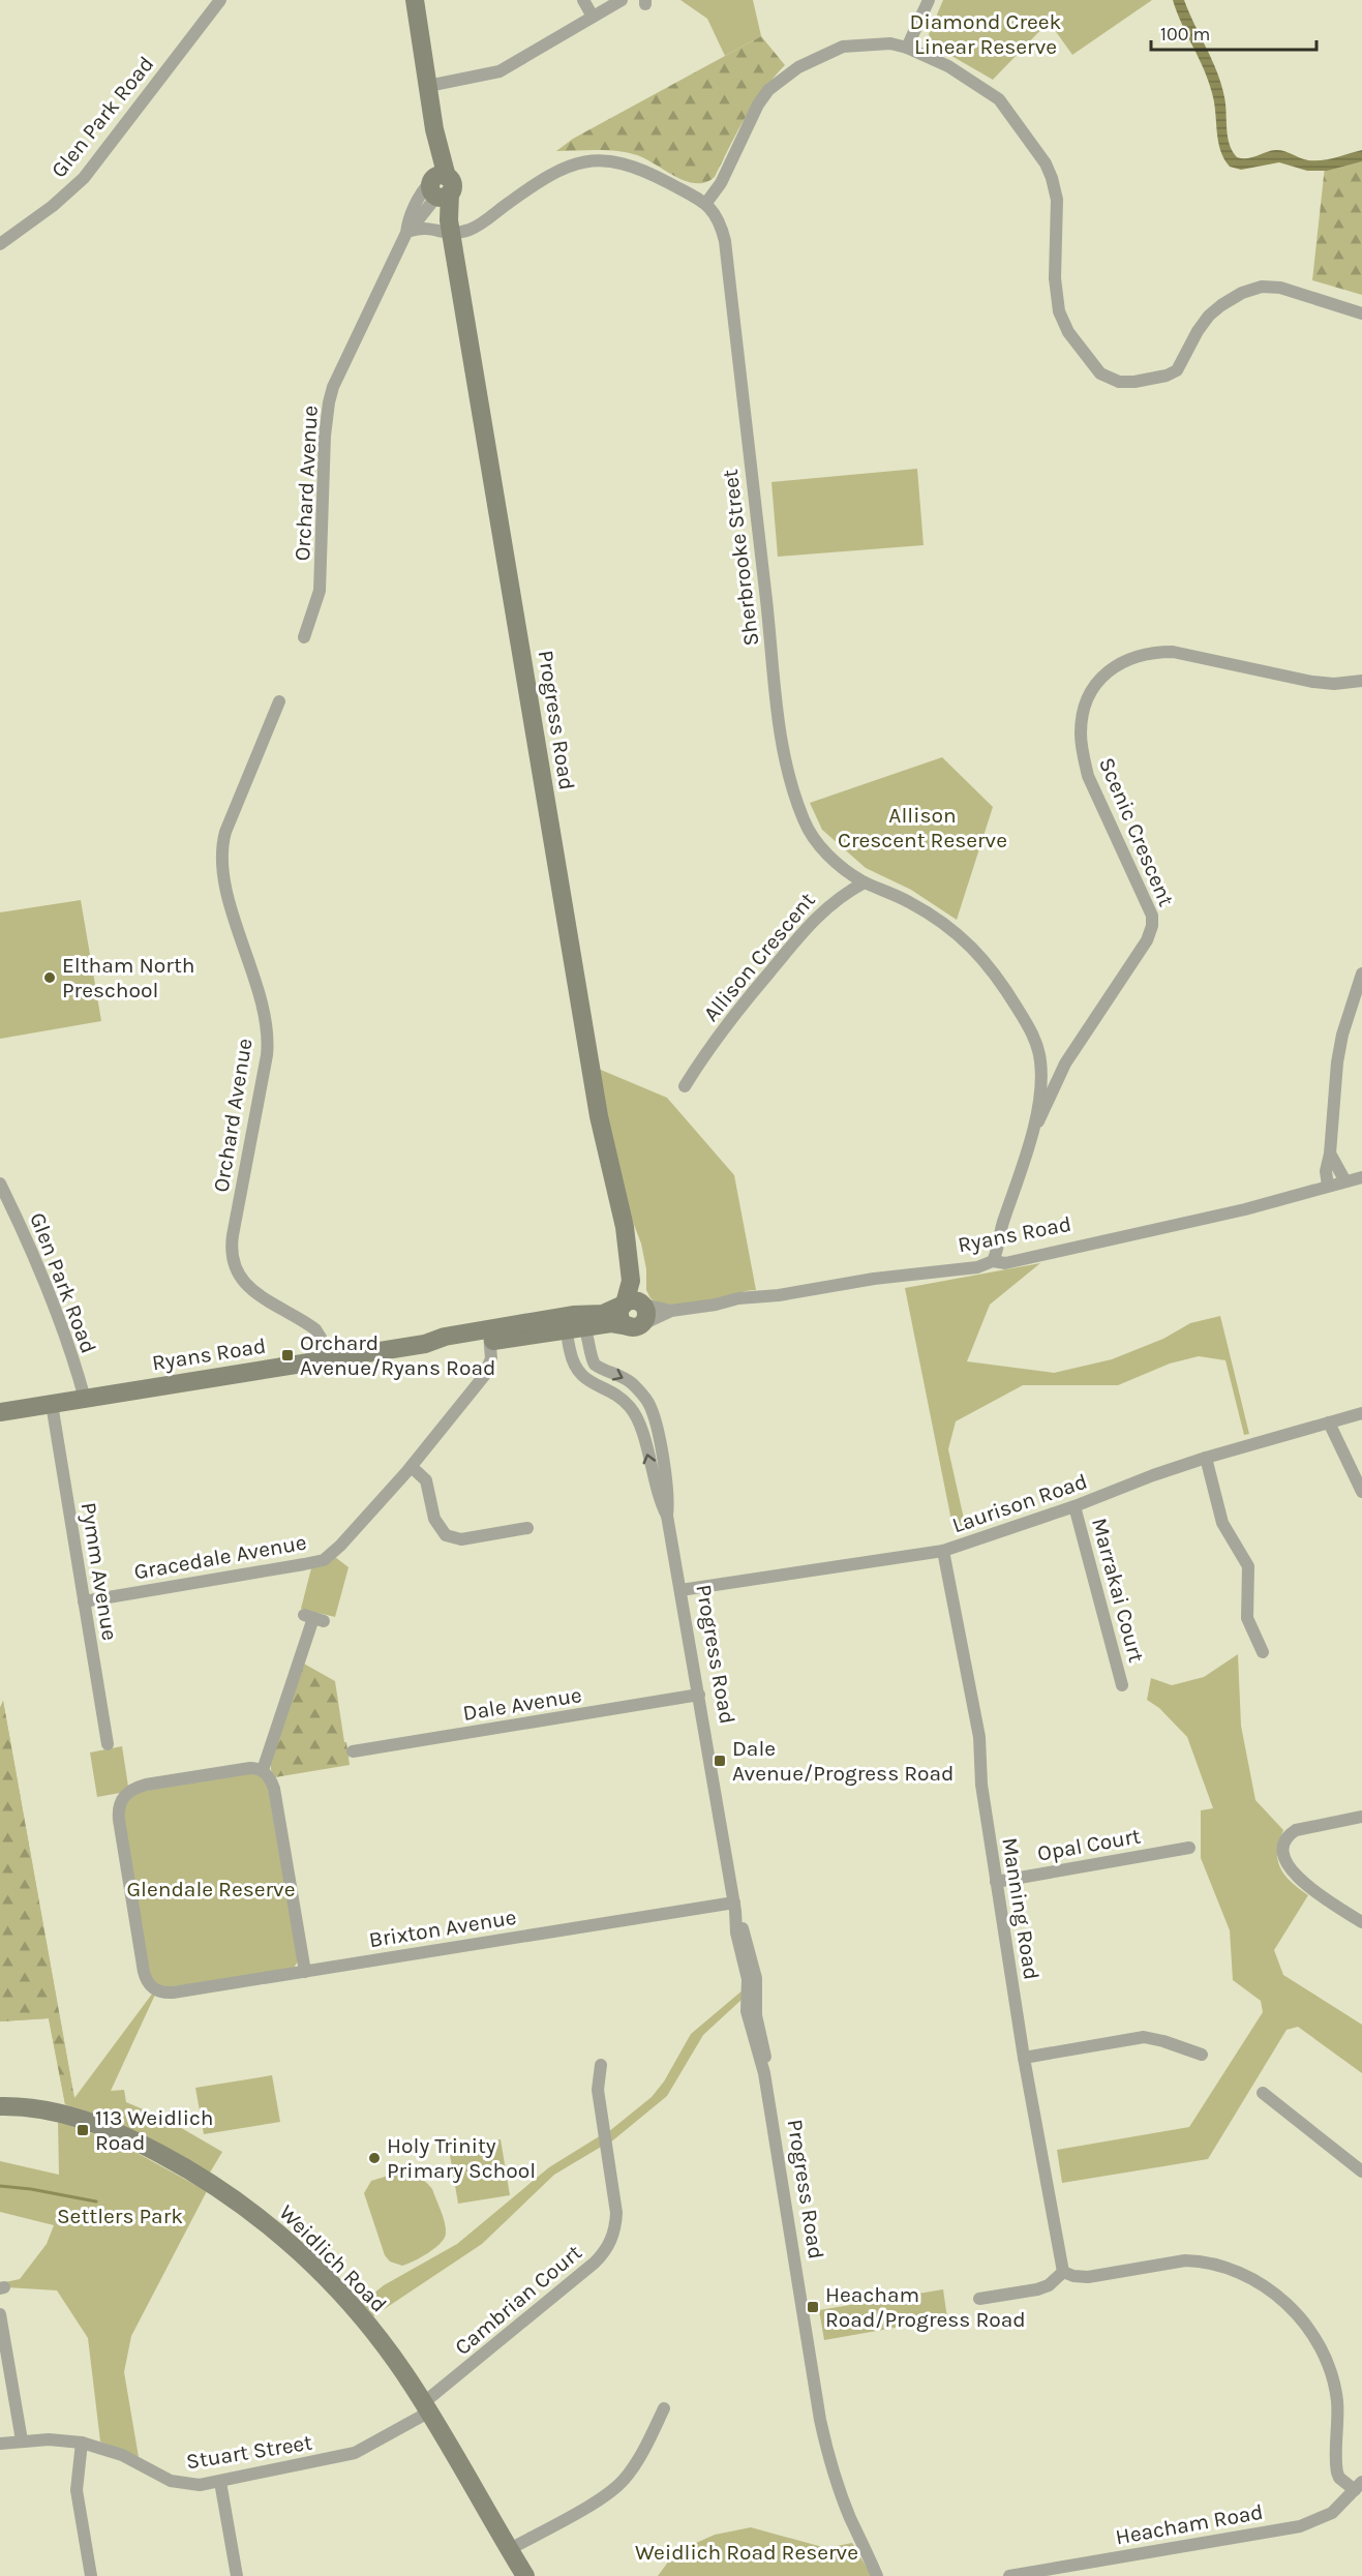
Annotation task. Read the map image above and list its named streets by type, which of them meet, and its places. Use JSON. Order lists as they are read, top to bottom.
{
  "streets": {
    "street": [
      "Glen Park Road",
      "Orchard Avenue",
      "Sherbrooke Street",
      "Progress Road",
      "Scenic Crescent",
      "Allison Crescent",
      "Ryans Road",
      "Laurison Road",
      "Gracedale Avenue",
      "Pymm Avenue",
      "Marrakai Court",
      "Dale Avenue",
      "Opal Court",
      "Manning Road",
      "Brixton Avenue",
      "Weidlich Road",
      "Cambrian Court",
      "Stuart Street",
      "Heacham Road"
    ]
  },
  "crossings": [
    ["Glen Park Road", "Ryans Road"],
    ["Orchard Avenue", "Progress Road"],
    ["Orchard Avenue", "Ryans Road"],
    ["Sherbrooke Street", "Allison Crescent"],
    ["Progress Road", "Ryans Road"],
    ["Progress Road", "Laurison Road"],
    ["Progress Road", "Dale Avenue"],
    ["Progress Road", "Brixton Avenue"],
    ["Ryans Road", "Pymm Avenue"],
    ["Laurison Road", "Marrakai Court"],
    ["Laurison Road", "Manning Road"],
    ["Gracedale Avenue", "Pymm Avenue"],
    ["Opal Court", "Manning Road"],
    ["Weidlich Road", "Cambrian Court"],
    ["Weidlich Road", "Stuart Street"],
    ["Cambrian Court", "Stuart Street"]
  ],
  "parks": [
    "Diamond Creek Linear Reserve",
    "Allison Crescent Reserve",
    "Glendale Reserve",
    "Settlers Park",
    "Weidlich Road Reserve"
  ],
  "places": {
    "other": ["Eltham North Preschool", "Holy Trinity Primary School"],
    "transit": [
      "Orchard Avenue/Ryans Road",
      "Dale Avenue/Progress Road",
      "113 Weidlich Road",
      "Heacham Road/Progress Road"
    ]
  },
  "scale_bar": "100 m"
}
